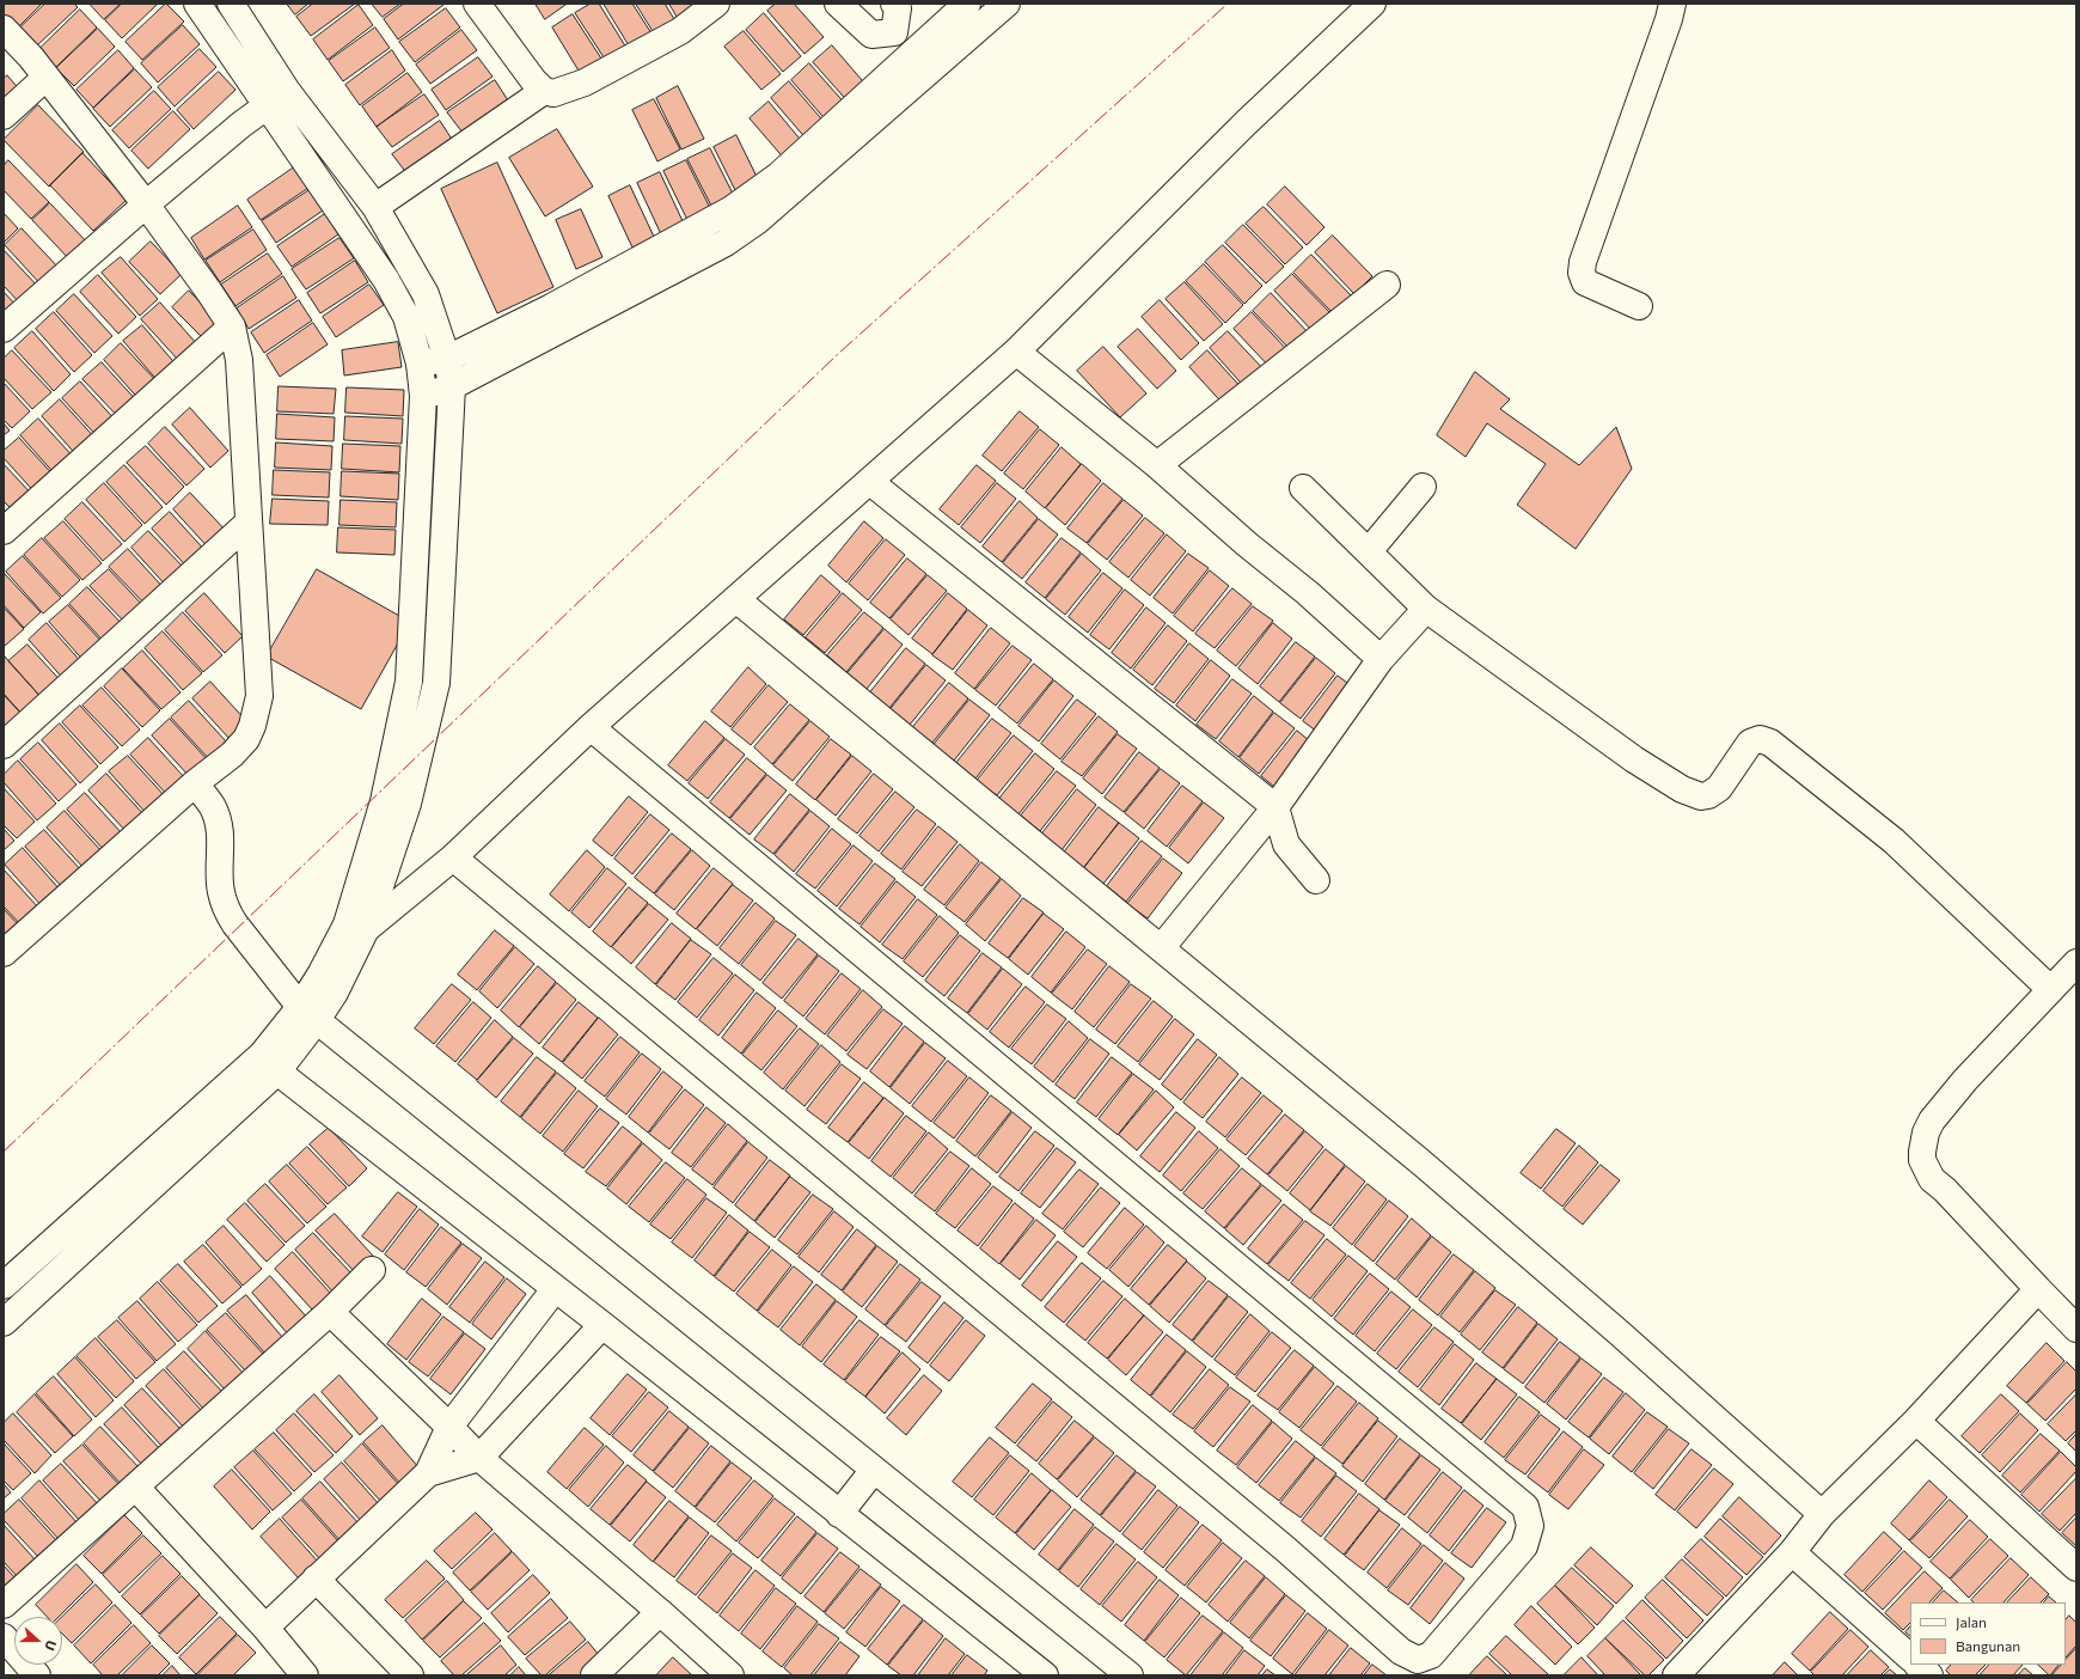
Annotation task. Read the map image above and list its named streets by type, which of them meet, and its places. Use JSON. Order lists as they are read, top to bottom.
{
  "legend": ["Jalan", "Bangunan"],
  "north": "right"
}
